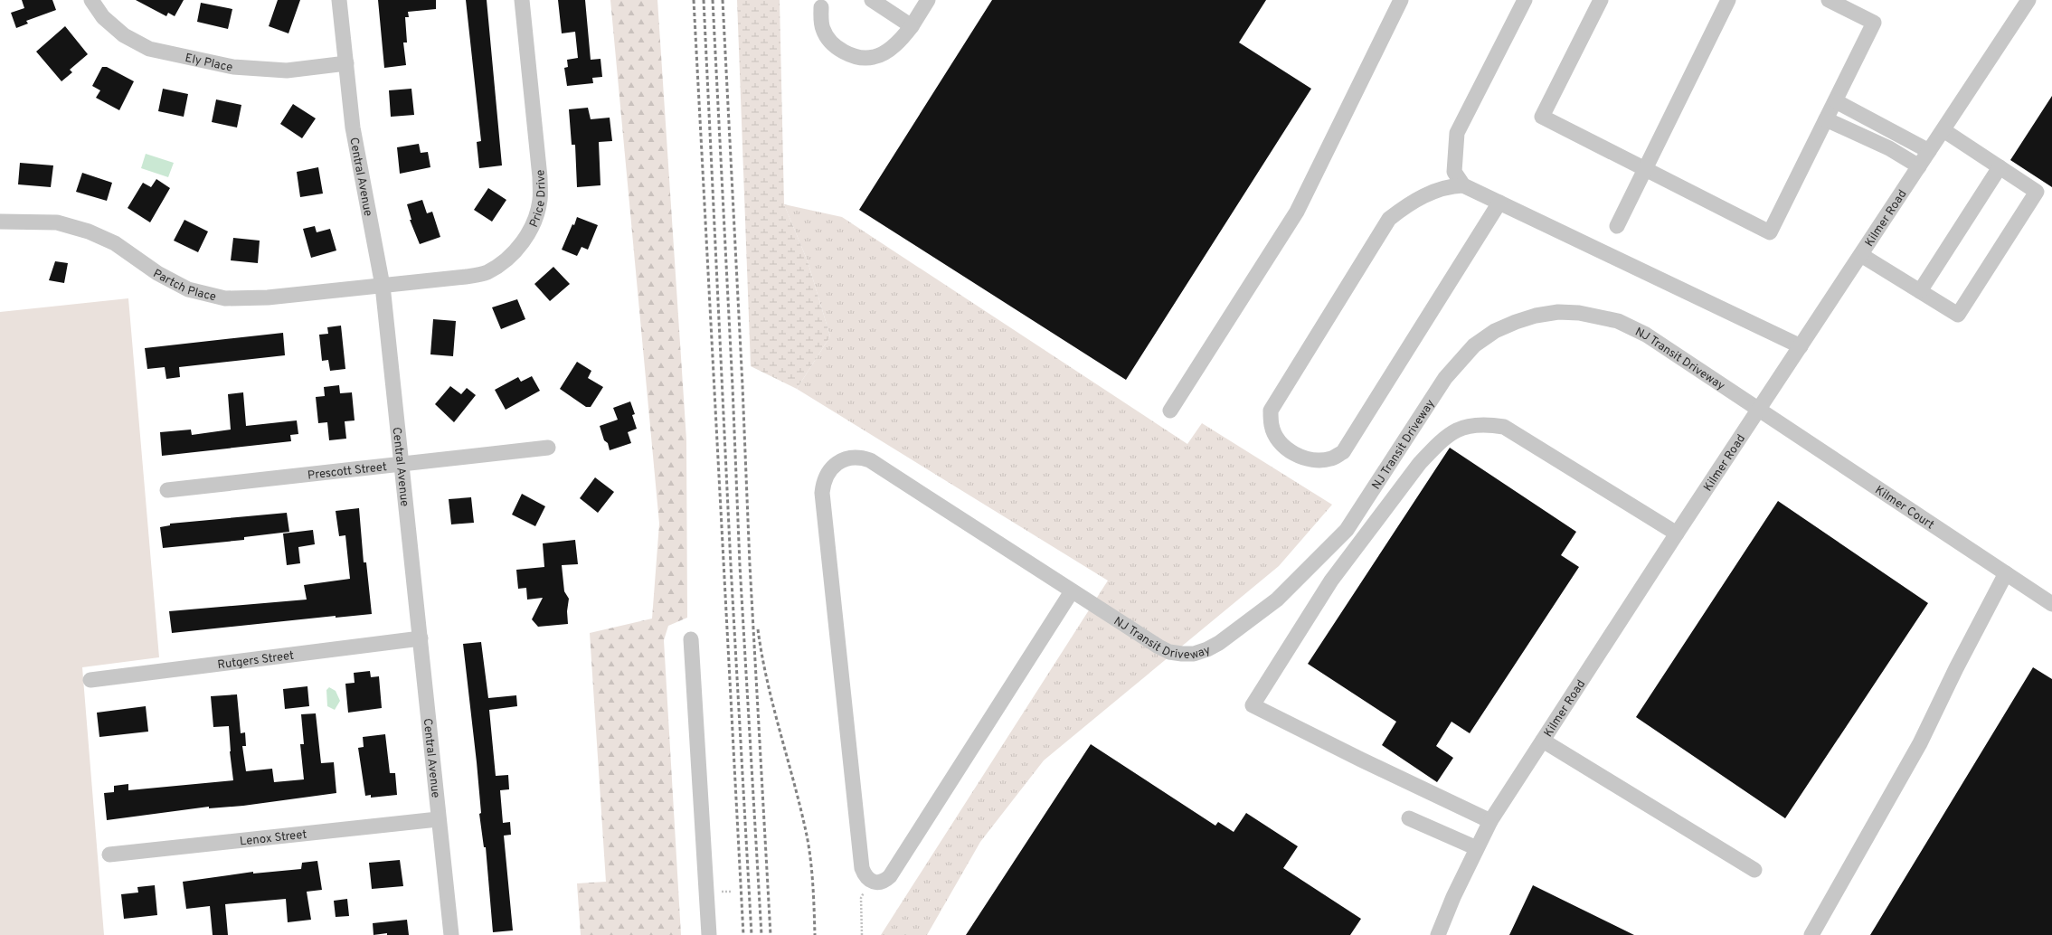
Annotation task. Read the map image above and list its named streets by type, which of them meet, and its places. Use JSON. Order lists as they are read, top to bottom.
{
  "streets": {
    "street": [
      "Ely Place",
      "Central Avenue",
      "Price Drive",
      "Kilmer Road",
      "Partch Place",
      "NJ Transit Driveway",
      "Prescott Street",
      "Kilmer Court",
      "Rutgers Street",
      "Lenox Street"
    ]
  },
  "crossings": [
    ["Ely Place", "Central Avenue"],
    ["Central Avenue", "Price Drive"],
    ["Central Avenue", "Partch Place"],
    ["Central Avenue", "Prescott Street"],
    ["Central Avenue", "Rutgers Street"],
    ["Central Avenue", "Lenox Street"],
    ["Price Drive", "Partch Place"],
    ["Kilmer Road", "NJ Transit Driveway"],
    ["Kilmer Road", "Kilmer Court"],
    ["NJ Transit Driveway", "Kilmer Court"]
  ]
}
